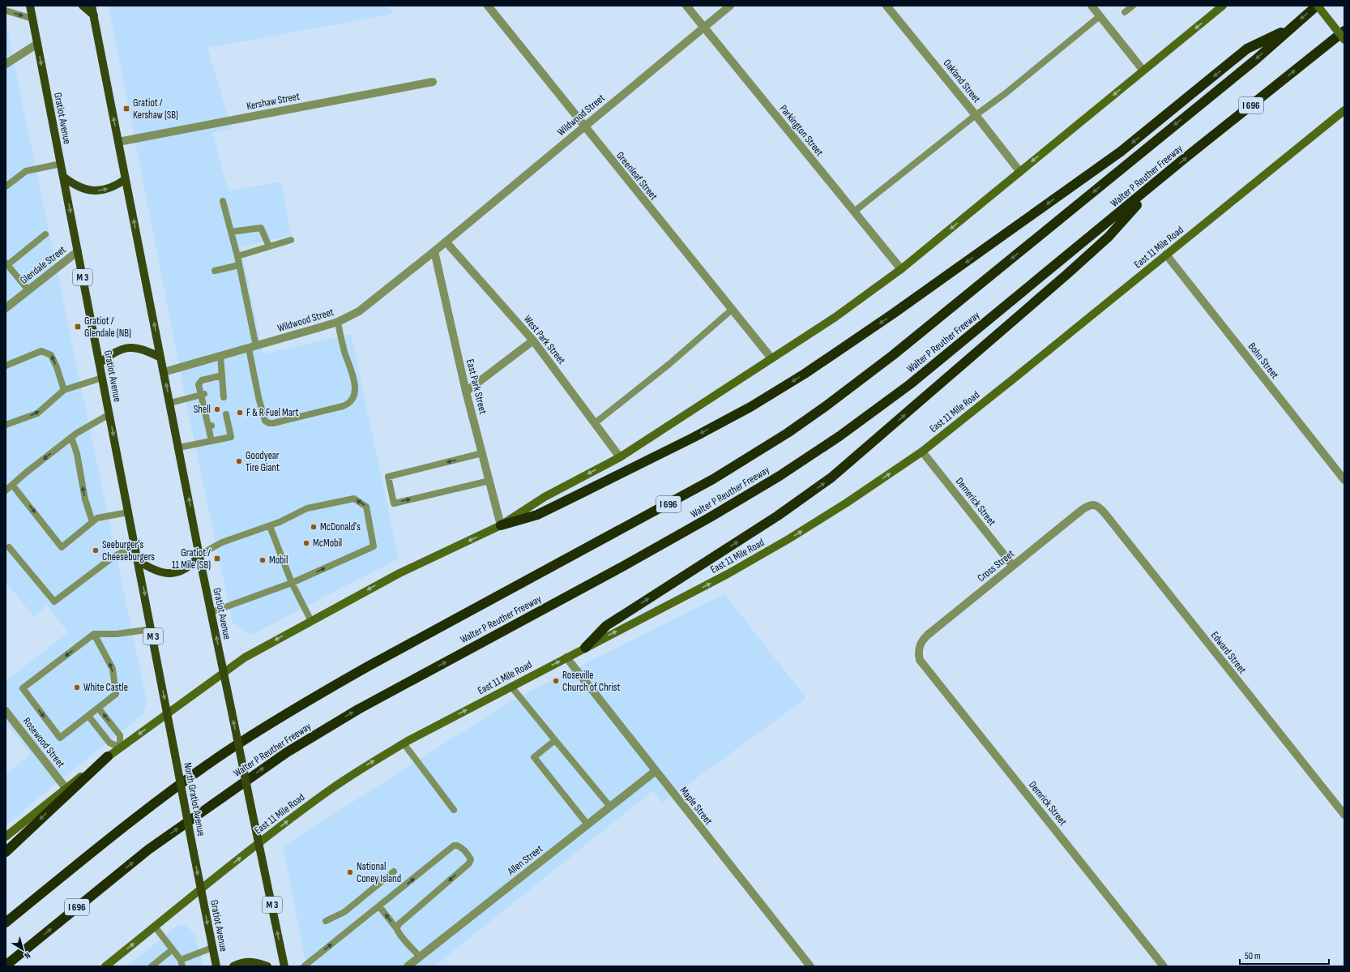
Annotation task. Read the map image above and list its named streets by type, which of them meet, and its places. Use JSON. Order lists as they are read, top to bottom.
{
  "streets": {
    "highway": ["I 696", "Walter P Reuther Freeway"],
    "main road": [
      "Gratiot Avenue",
      "East 11 Mile Road",
      "M 3",
      "North Gratiot Avenue"
    ],
    "street": [
      "Oakland Street",
      "Kershaw Street",
      "Wildwood Street",
      "Parkington Street",
      "Greenleaf Street",
      "Glendale Street",
      "West Park Street",
      "Bohn Street",
      "East Park Street",
      "Demerick Street",
      "Cross Street",
      "Edward Street",
      "Rosewood Street",
      "Demrick Street",
      "Maple Street",
      "Allen Street"
    ]
  },
  "crossings": [
    ["Kershaw Street", "Gratiot Avenue"],
    ["Wildwood Street", "Gratiot Avenue"],
    ["Wildwood Street", "Parkington Street"],
    ["Wildwood Street", "Greenleaf Street"],
    ["Wildwood Street", "West Park Street"],
    ["Wildwood Street", "East Park Street"],
    ["Gratiot Avenue", "East 11 Mile Road"],
    ["Gratiot Avenue", "Glendale Street"],
    ["Gratiot Avenue", "M 3"],
    ["Gratiot Avenue", "North Gratiot Avenue"],
    ["East 11 Mile Road", "M 3"],
    ["East 11 Mile Road", "Bohn Street"],
    ["East 11 Mile Road", "Demerick Street"],
    ["East 11 Mile Road", "North Gratiot Avenue"],
    ["East 11 Mile Road", "Maple Street"],
    ["Demerick Street", "Cross Street"],
    ["Cross Street", "Edward Street"],
    ["Cross Street", "Demrick Street"],
    ["Maple Street", "Allen Street"]
  ],
  "one_way": ["East 11 Mile Road"],
  "places": {
    "transit": ["Gratiot / Kershaw (SB)", "Gratiot / Glendale (NB)", "Gratiot / 11 Mile (SB)"],
    "other": [
      "Shell",
      "F & R Fuel Mart",
      "Goodyear Tire Giant",
      "McDonald's",
      "McMobil",
      "Seeburger's Cheeseburgers",
      "Mobil",
      "Roseville Church of Christ",
      "White Castle",
      "National Coney Island"
    ]
  },
  "scale_bar": "50 m",
  "north": "bottom right"
}
